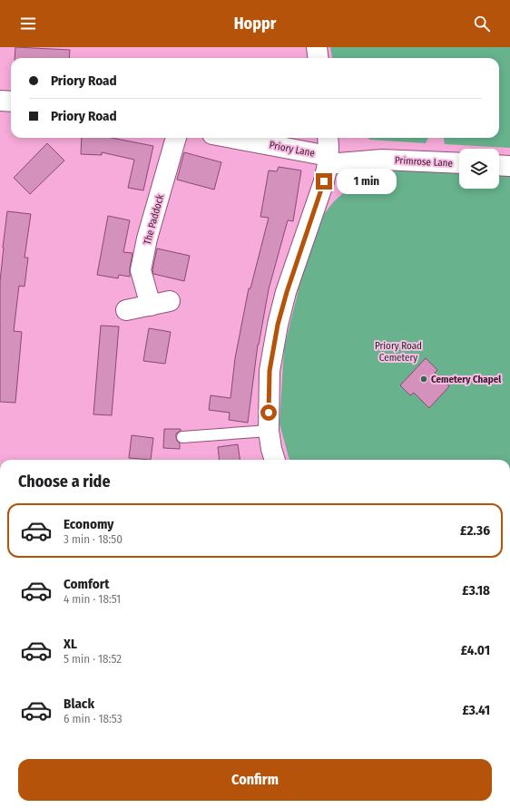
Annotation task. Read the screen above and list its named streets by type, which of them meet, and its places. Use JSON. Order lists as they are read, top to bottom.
{
  "streets": {
    "street": ["Priory Lane", "Primrose Lane", "The Paddock"]
  },
  "crossings": [
    ["Priory Lane", "Primrose Lane"]
  ],
  "parks": ["Priory Road Cemetery"],
  "places": ["Cemetery Chapel"],
  "page": {
    "header": "Hoppr",
    "banner": ["Priory Road", "Priory Road"],
    "bubble": "1 min",
    "heading": "Choose a ride",
    "list": [
      {
        "name": "Economy",
        "note": "3 min · 18:50",
        "value": "£2.36"
      },
      {
        "name": "Comfort",
        "note": "4 min · 18:51",
        "value": "£3.18"
      },
      {
        "name": "XL",
        "note": "5 min · 18:52",
        "value": "£4.01"
      },
      {
        "name": "Black",
        "note": "6 min · 18:53",
        "value": "£3.41"
      }
    ],
    "buttons": "Confirm"
  }
}
